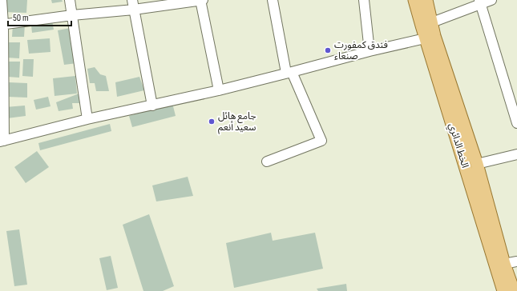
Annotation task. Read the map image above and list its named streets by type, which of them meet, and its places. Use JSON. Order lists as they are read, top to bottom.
{
  "streets": {
    "main road": ["الخط الدائري"]
  },
  "places": ["فندق كمفورت صنعاء", "جامع هائل سعيد أنعم"],
  "scale_bar": "50 m"
}
